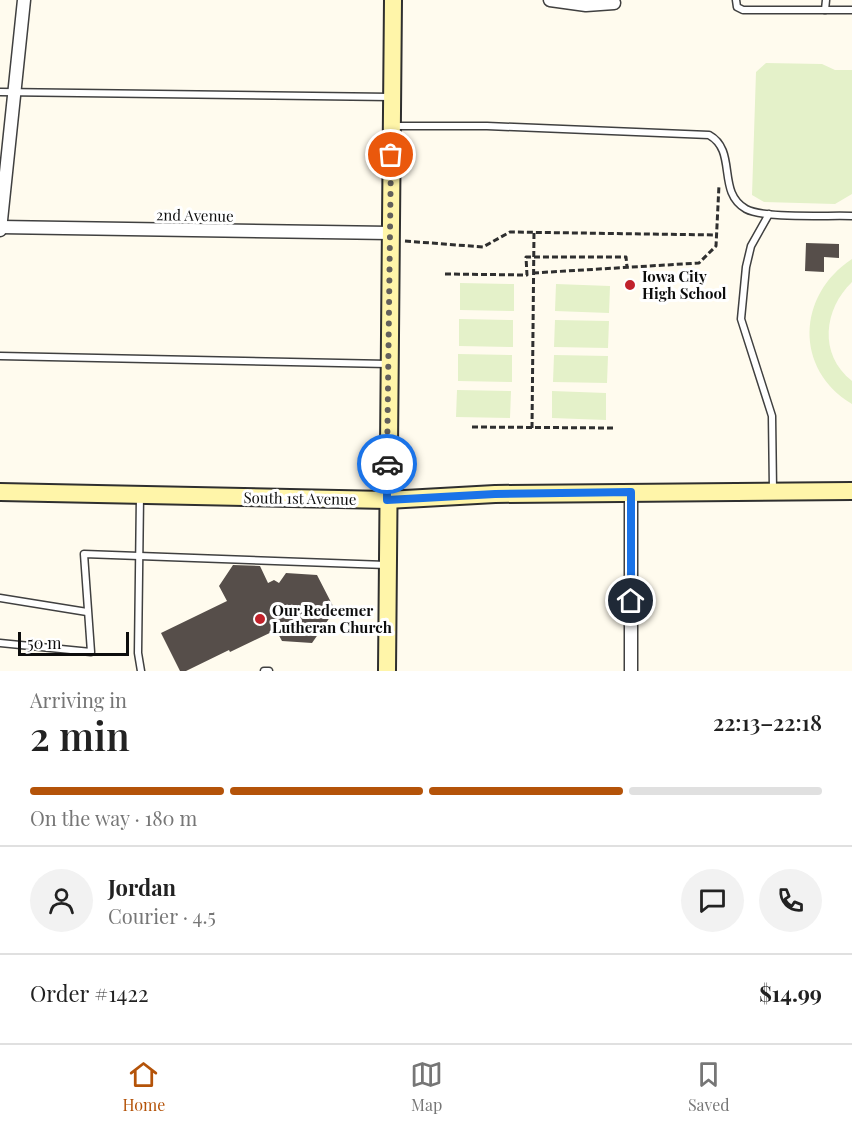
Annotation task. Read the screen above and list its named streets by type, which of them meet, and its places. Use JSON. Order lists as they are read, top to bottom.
{
  "streets": {
    "main road": ["South 1st Avenue"],
    "street": ["2nd Avenue"]
  },
  "places": ["Iowa City High School", "Our Redeemer Lutheran Church"],
  "scale_bar": "50 m",
  "page": {
    "scale": "50 m",
    "heading": ["2 min", "Arriving in", "22:13–22:18"],
    "panel": [
      "Jordan",
      "Courier · 4.5",
      "Order #1422",
      "$14.99"
    ],
    "bar": "On the way · 180 m",
    "tabs": ["Home", "Map", "Saved"]
  }
}
